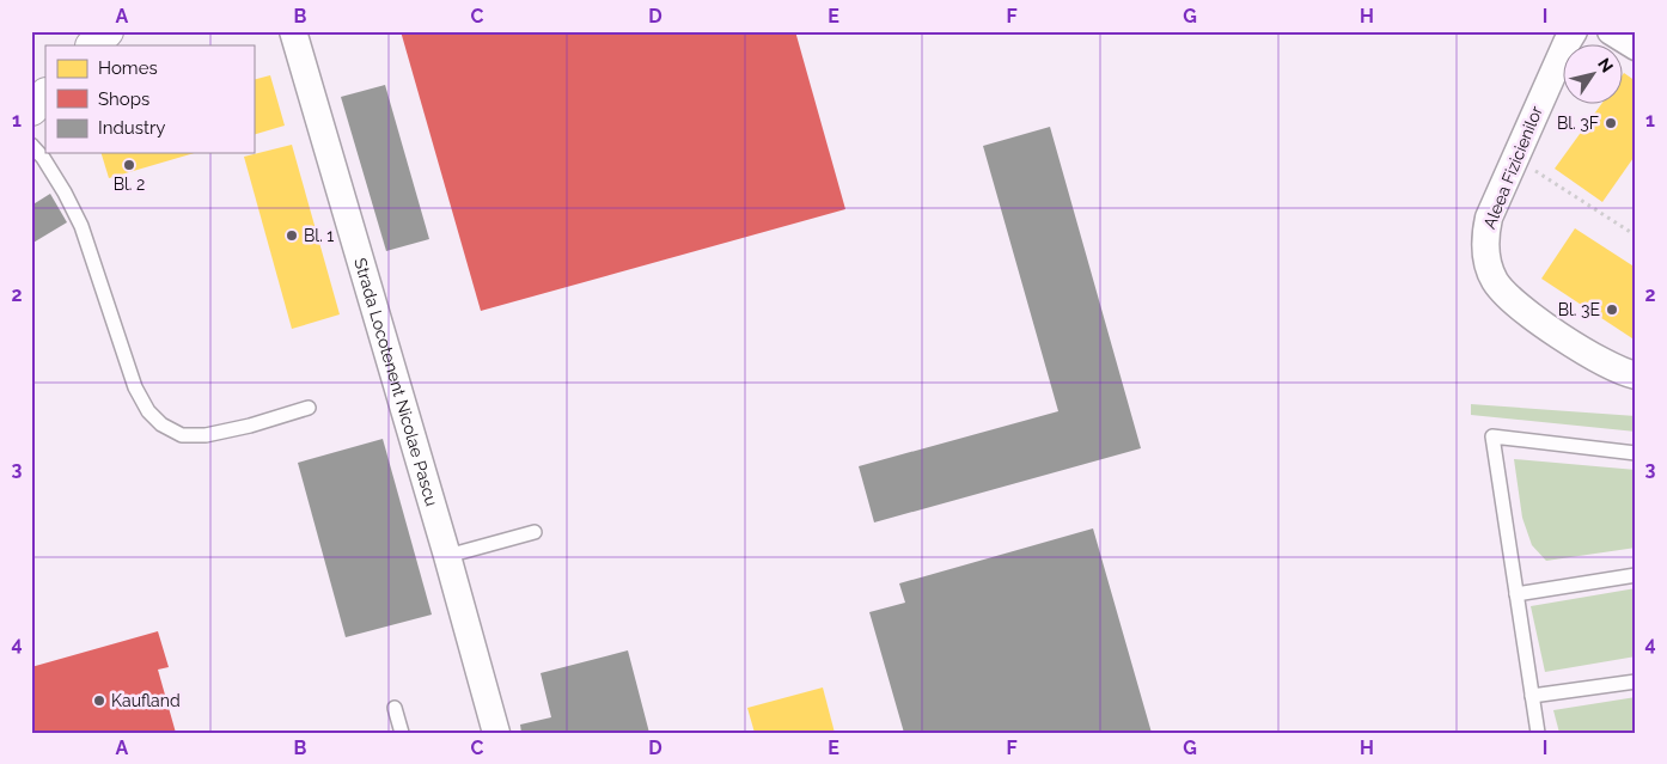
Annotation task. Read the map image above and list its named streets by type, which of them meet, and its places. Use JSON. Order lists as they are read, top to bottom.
{
  "streets": {
    "street": ["Aleea Fizicienilor", "Strada Locotenent Nicolae Pascu"]
  },
  "places": [
    "Bl. 3F",
    "Bl. 2",
    "Bl. 1",
    "Bl. 3E",
    "Kaufland"
  ],
  "legend": ["Homes", "Shops", "Industry"],
  "north": "top right",
  "grid": {
    "columns": [
      "A",
      "B",
      "C",
      "D",
      "E",
      "F",
      "G",
      "H",
      "I"
    ],
    "rows": [
      "1",
      "2",
      "3",
      "4"
    ]
  }
}
